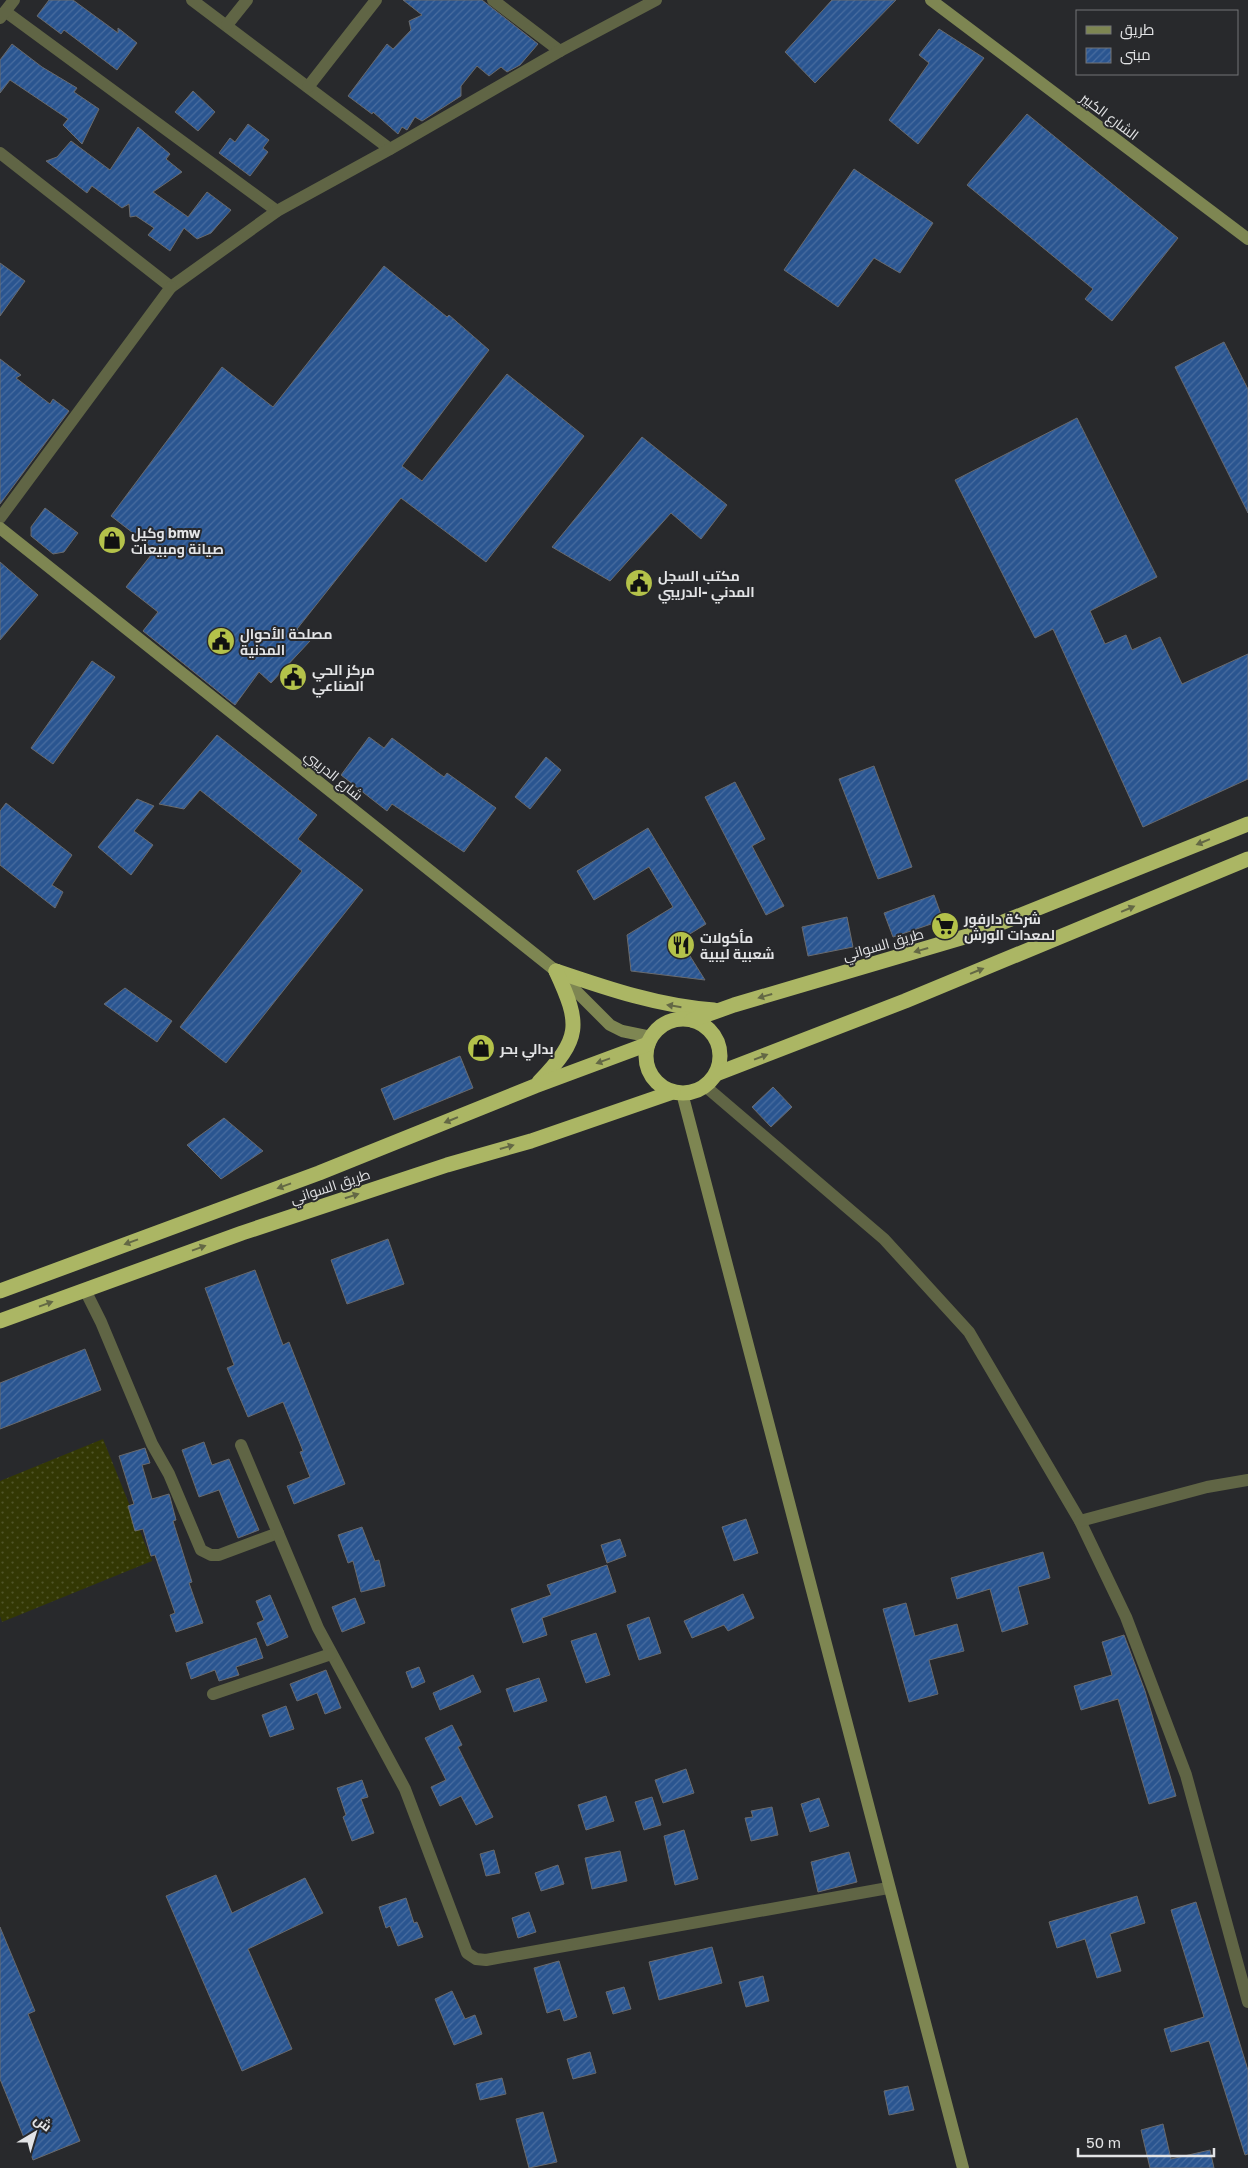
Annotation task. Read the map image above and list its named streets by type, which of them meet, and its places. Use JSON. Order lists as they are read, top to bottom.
{
  "streets": {
    "highway": ["طريق السواني"],
    "street": ["الشارع الكبير", "شارع الدريبي"]
  },
  "crossings": [
    ["شارع الدريبي", "طريق السواني"]
  ],
  "places": {
    "shop": ["وكيل bmw صيانة ومبيعات", "بدالي بحر"],
    "public building": ["مكتب السجل المدني -الدريبي", "مصلحة الأحوال المدنية", "مركز الحي الصناعي"],
    "supermarket": ["شركة دارفور لمعدات الورش"],
    "restaurant": ["مأكولات شعبية ليبية"]
  },
  "legend": ["طريق", "مبنى"],
  "scale_bar": "50 m",
  "north": "top right"
}
